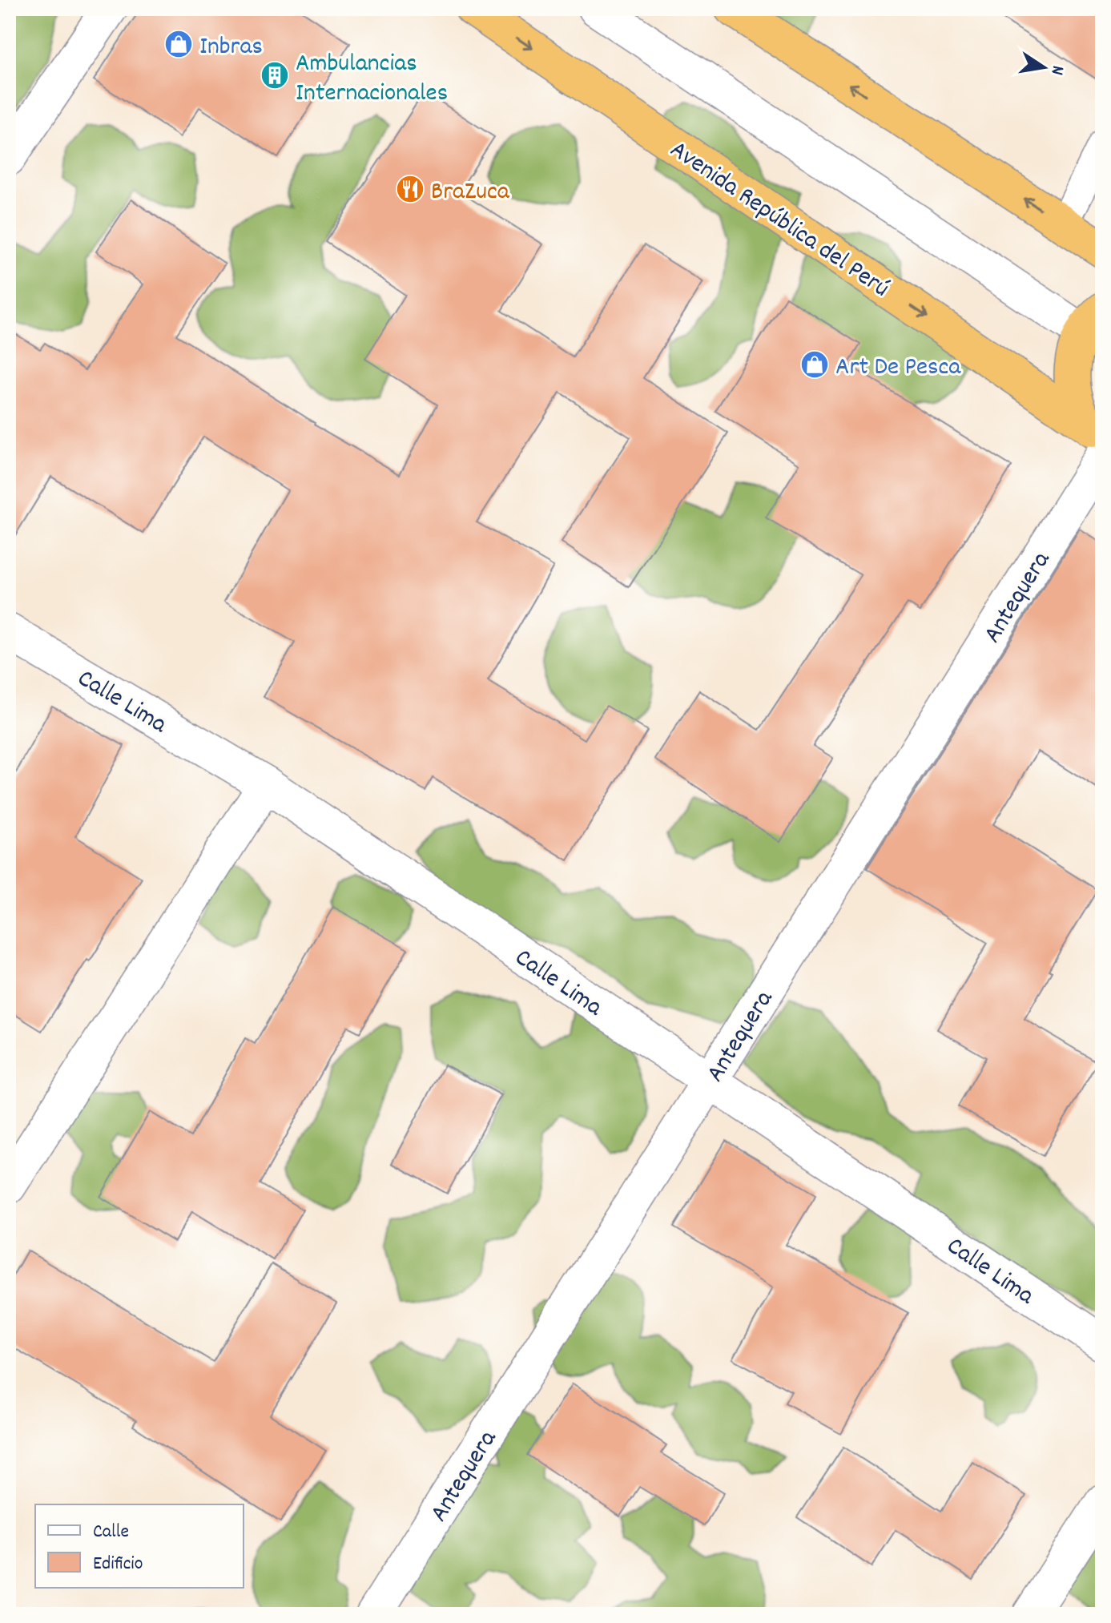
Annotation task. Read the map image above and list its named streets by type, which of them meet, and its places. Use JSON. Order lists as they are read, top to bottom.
{
  "streets": {
    "highway": ["Avenida República del Perú"],
    "street": ["Antequera", "Calle Lima"]
  },
  "crossings": [
    ["Avenida República del Perú", "Antequera"],
    ["Antequera", "Calle Lima"]
  ],
  "places": {
    "shop": ["Inbras", "Art De Pesca"],
    "building": ["Ambulancias Internacionales"],
    "restaurant": ["BraZuca"]
  },
  "legend": ["Calle", "Edificio"],
  "north": "right"
}
